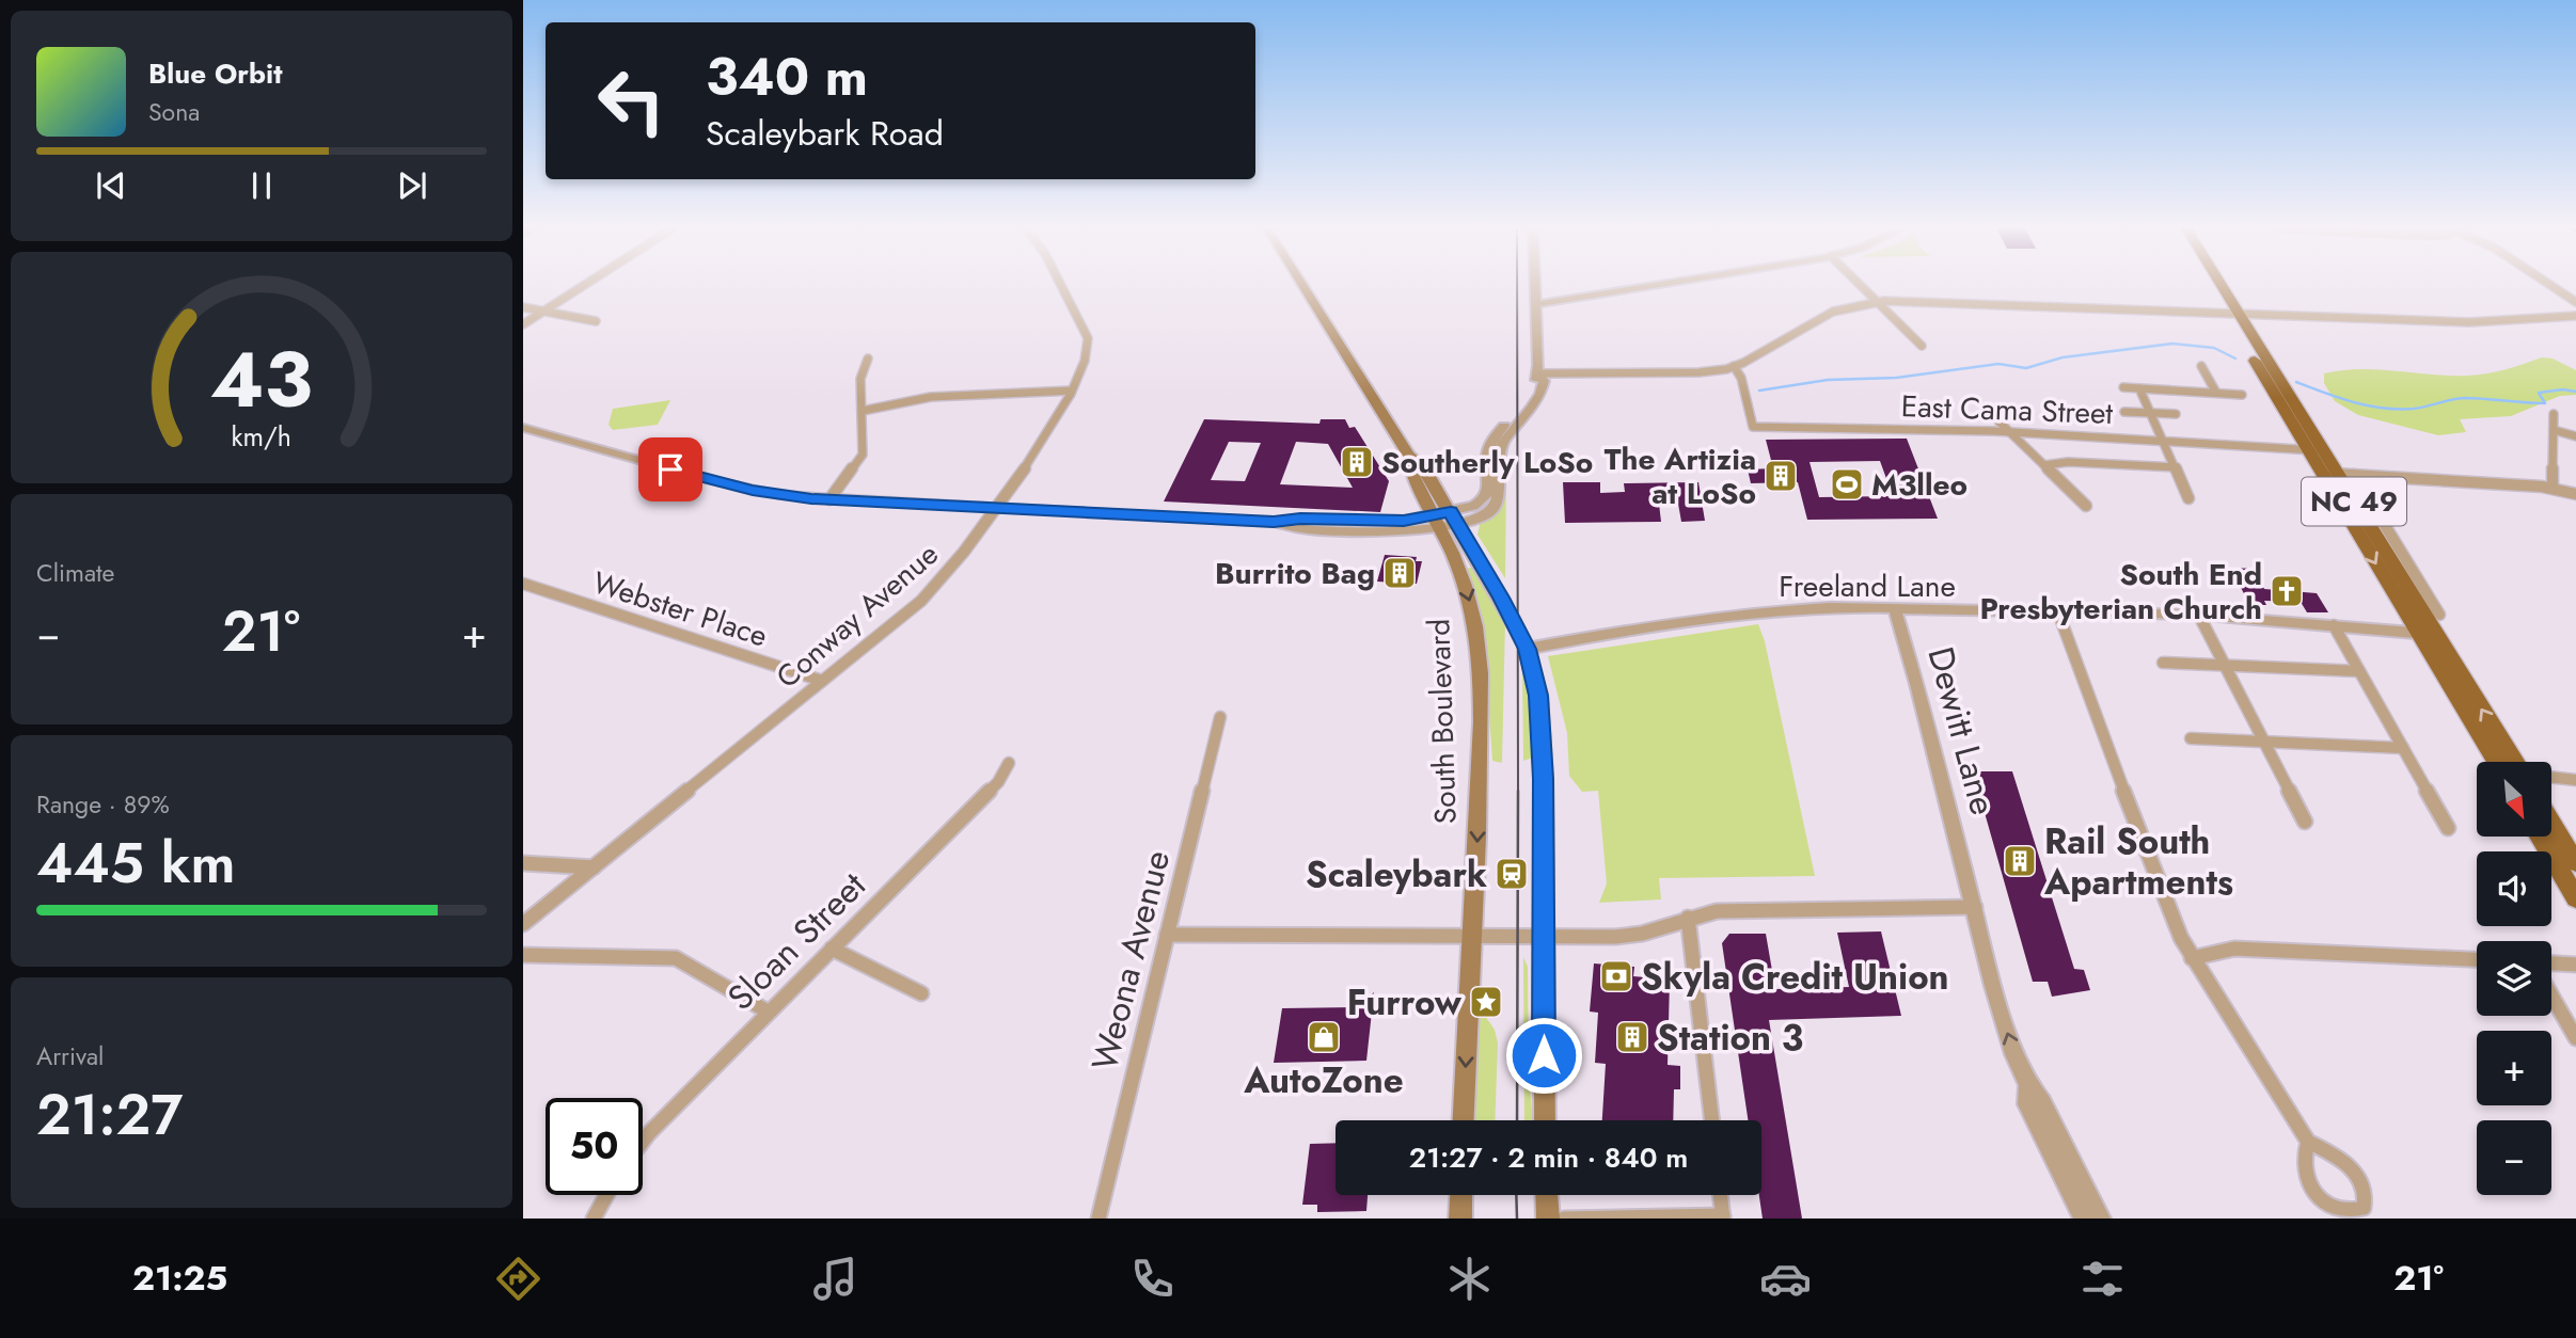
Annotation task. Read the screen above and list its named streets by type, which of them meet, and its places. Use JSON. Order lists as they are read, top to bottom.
{
  "streets": {
    "main road": ["NC 49", "South Boulevard"],
    "street": [
      "East Cama Street",
      "Freeland Lane",
      "Webster Place",
      "Conway Avenue",
      "Dewitt Lane",
      "Sloan Street",
      "Weona Avenue"
    ]
  },
  "crossings": [
    ["East Cama Street", "NC 49"],
    ["NC 49", "Freeland Lane"],
    ["Freeland Lane", "South Boulevard"],
    ["Freeland Lane", "Dewitt Lane"],
    ["Webster Place", "Conway Avenue"]
  ],
  "places": {
    "building": [
      "Southerly LoSo",
      "The Artizia at LoSo",
      "Burrito Bag",
      "Rail South Apartments",
      "Station 3"
    ],
    "sports": ["M3lleo"],
    "church": ["South End Presbyterian Church"],
    "station": ["Scaleybark"],
    "bank": ["Skyla Credit Union"],
    "place": ["Furrow"],
    "shop": ["AutoZone"]
  },
  "north": "bottom right",
  "page": {
    "turn": ["340 m", "Scaleybark Road"],
    "song": ["Blue Orbit", "Sona"],
    "tile": [
      "Climate",
      ["Range · 89%", "445 km"],
      ["Arrival", "21:27"]
    ],
    "heat": ["−", "21°", "+"],
    "map_buttons": ["+", "−"],
    "limit": "50",
    "trip": "21:27 · 2 min · 840 m",
    "tabs": ["21:25", "21°"],
    "gauge": ["43", "km/h"]
  }
}
